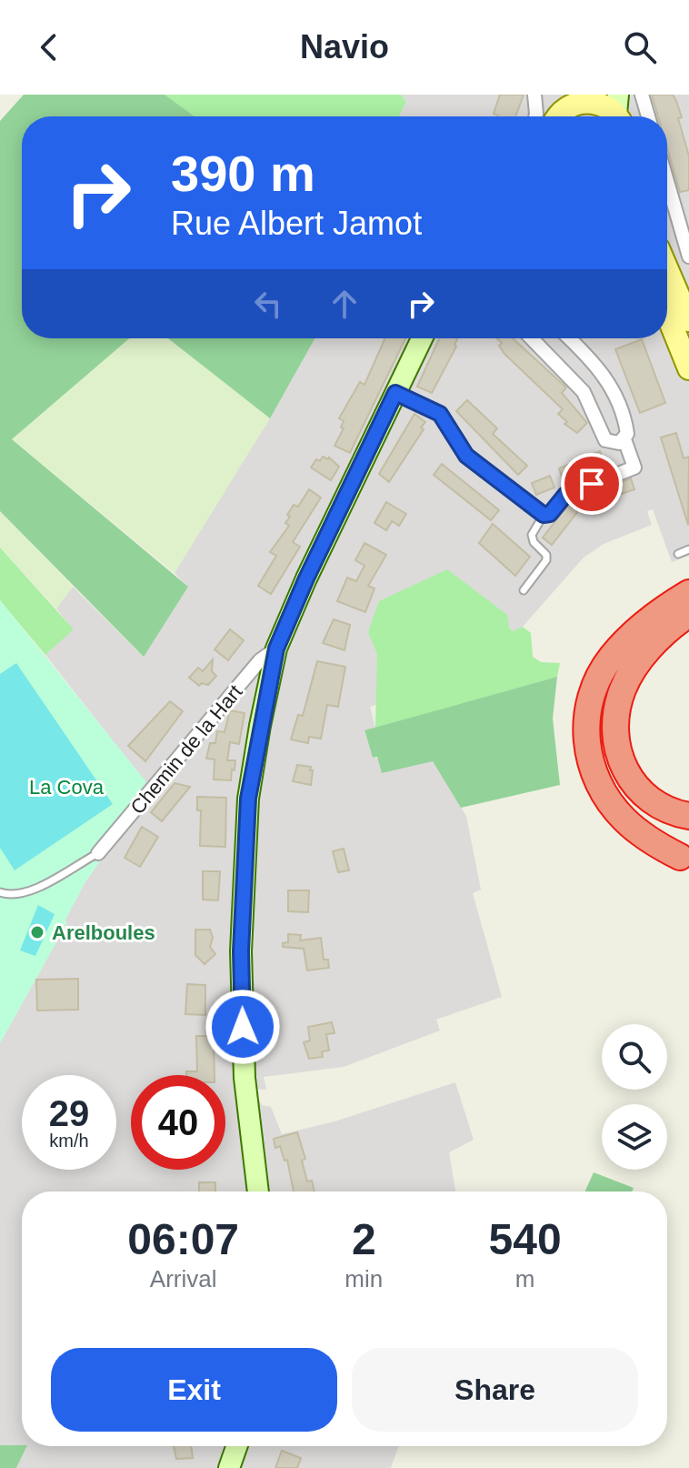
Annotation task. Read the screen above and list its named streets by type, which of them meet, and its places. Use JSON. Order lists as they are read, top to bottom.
{
  "streets": {
    "street": ["Chemin de la Hart"]
  },
  "parks": ["La Cova"],
  "places": ["Arelboules"],
  "page": {
    "header": "Navio",
    "turn": ["390 m", "Rue Albert Jamot"],
    "speed": "29 km/h",
    "limit": "40",
    "eta": [
      "06:07",
      "Arrival",
      "2",
      "min",
      "540",
      "m"
    ],
    "buttons": ["Exit", "Share"]
  }
}
